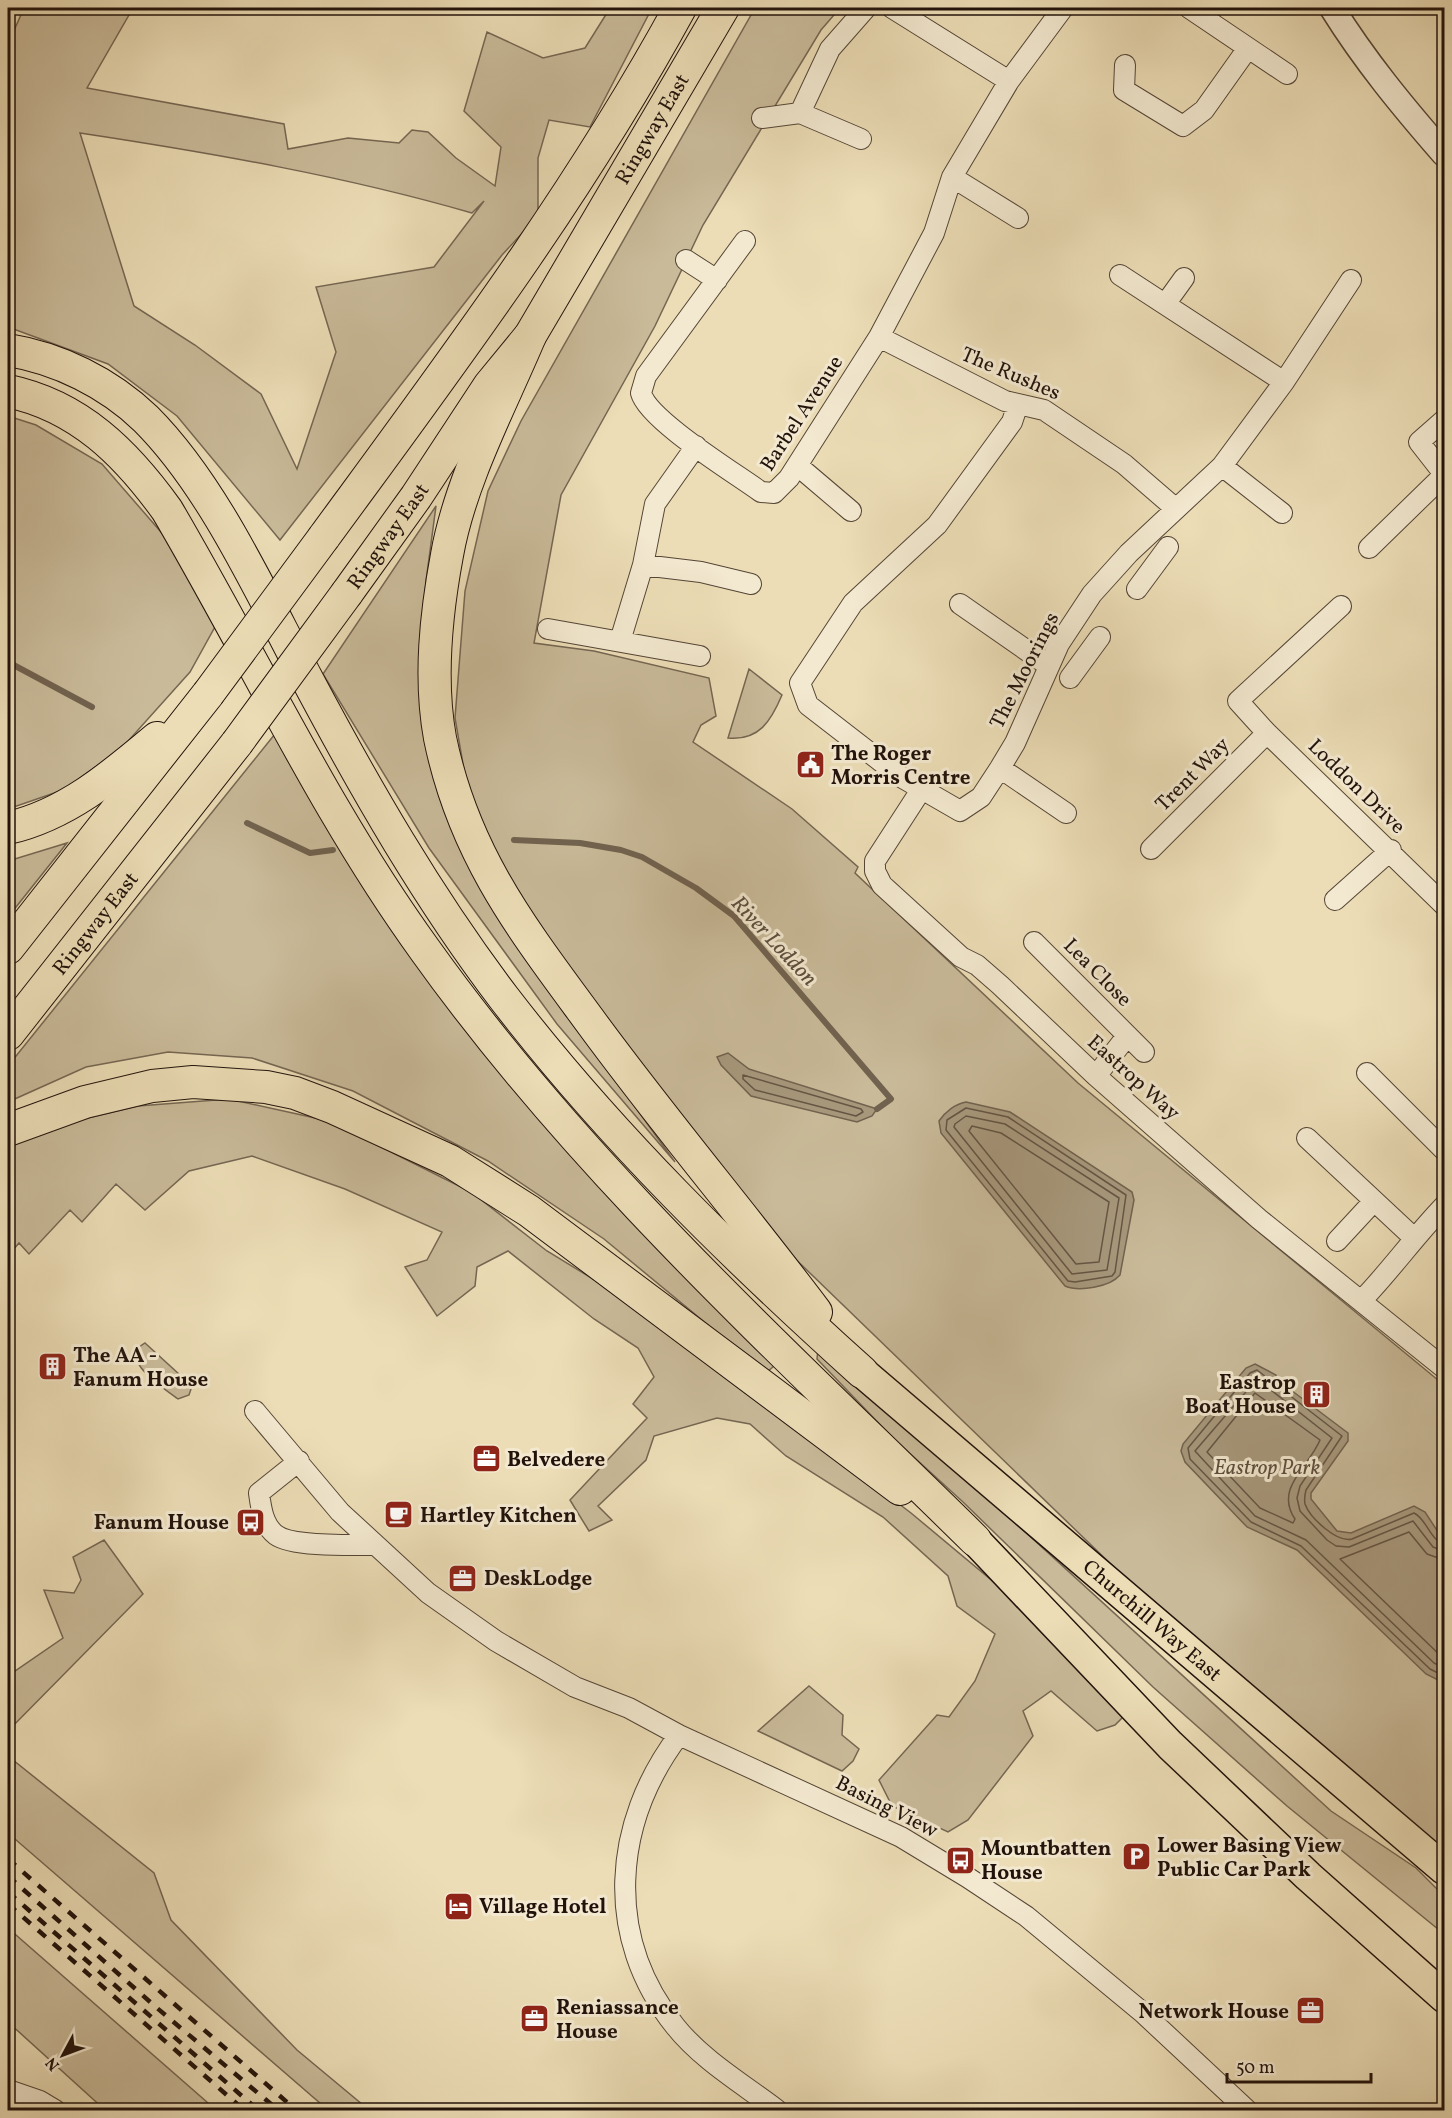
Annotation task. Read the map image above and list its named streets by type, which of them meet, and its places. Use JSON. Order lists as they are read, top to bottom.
{
  "streets": {
    "highway": ["Ringway East"],
    "main road": ["Churchill Way East"],
    "street": [
      "The Rushes",
      "Barbel Avenue",
      "The Moorings",
      "Trent Way",
      "Loddon Drive",
      "Lea Close",
      "Eastrop Way",
      "Basing View"
    ]
  },
  "crossings": [
    ["The Rushes", "Barbel Avenue"],
    ["The Rushes", "The Moorings"],
    ["The Moorings", "Eastrop Way"],
    ["Trent Way", "Loddon Drive"],
    ["Lea Close", "Eastrop Way"]
  ],
  "water": ["River Loddon"],
  "parks": ["Eastrop Park"],
  "places": {
    "public building": ["The Roger Morris Centre"],
    "building": ["The AA - Fanum House", "Eastrop Boat House"],
    "office": [
      "Belvedere",
      "DeskLodge",
      "Network House",
      "Reniassance House"
    ],
    "cafe": ["Hartley Kitchen"],
    "bus stop": ["Fanum House", "Mountbatten House"],
    "parking": ["Lower Basing View Public Car Park"],
    "hotel": ["Village Hotel"]
  },
  "scale_bar": "50 m",
  "north": "bottom left"
}
